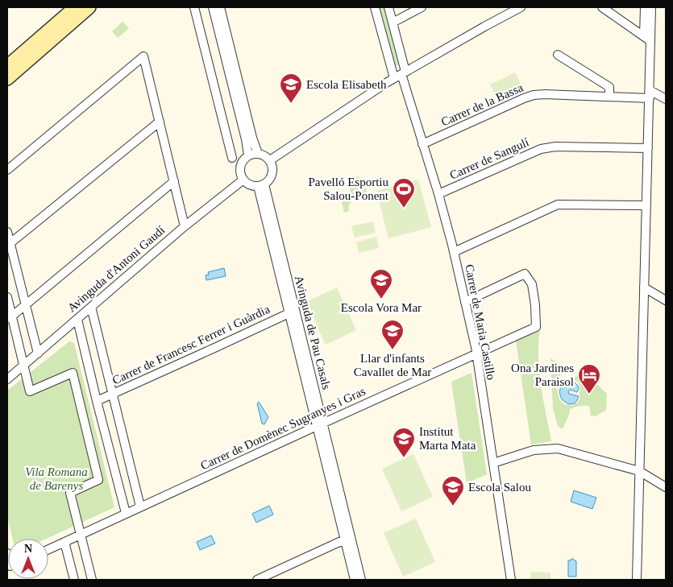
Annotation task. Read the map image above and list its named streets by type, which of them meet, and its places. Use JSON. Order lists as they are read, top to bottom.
{
  "streets": {
    "street": [
      "Carrer de la Bassa",
      "Carrer de Sangulí",
      "Avinguda d'Antoni Gaudí",
      "Carrer de Maria Castillo",
      "Avinguda de Pau Casals",
      "Carrer de Francesc Ferrer i Guàrdia",
      "Carrer de Domènec Sugranyes i Gras"
    ]
  },
  "crossings": [
    ["Carrer de la Bassa", "Carrer de Maria Castillo"],
    ["Carrer de Sangulí", "Carrer de Maria Castillo"],
    ["Avinguda d'Antoni Gaudí", "Avinguda de Pau Casals"],
    ["Carrer de Maria Castillo", "Carrer de Domènec Sugranyes i Gras"],
    ["Avinguda de Pau Casals", "Carrer de Francesc Ferrer i Guàrdia"],
    ["Avinguda de Pau Casals", "Carrer de Domènec Sugranyes i Gras"]
  ],
  "parks": ["Vila Romana de Barenys"],
  "places": {
    "school or university": [
      "Escola Elisabeth",
      "Escola Vora Mar",
      "Llar d'infants Cavallet de Mar",
      "Institut Marta Mata",
      "Escola Salou"
    ],
    "sports": ["Pavelló Esportiu Salou-Ponent"],
    "hotel": ["Ona Jardines Paraisol"]
  },
  "north": "top"
}
